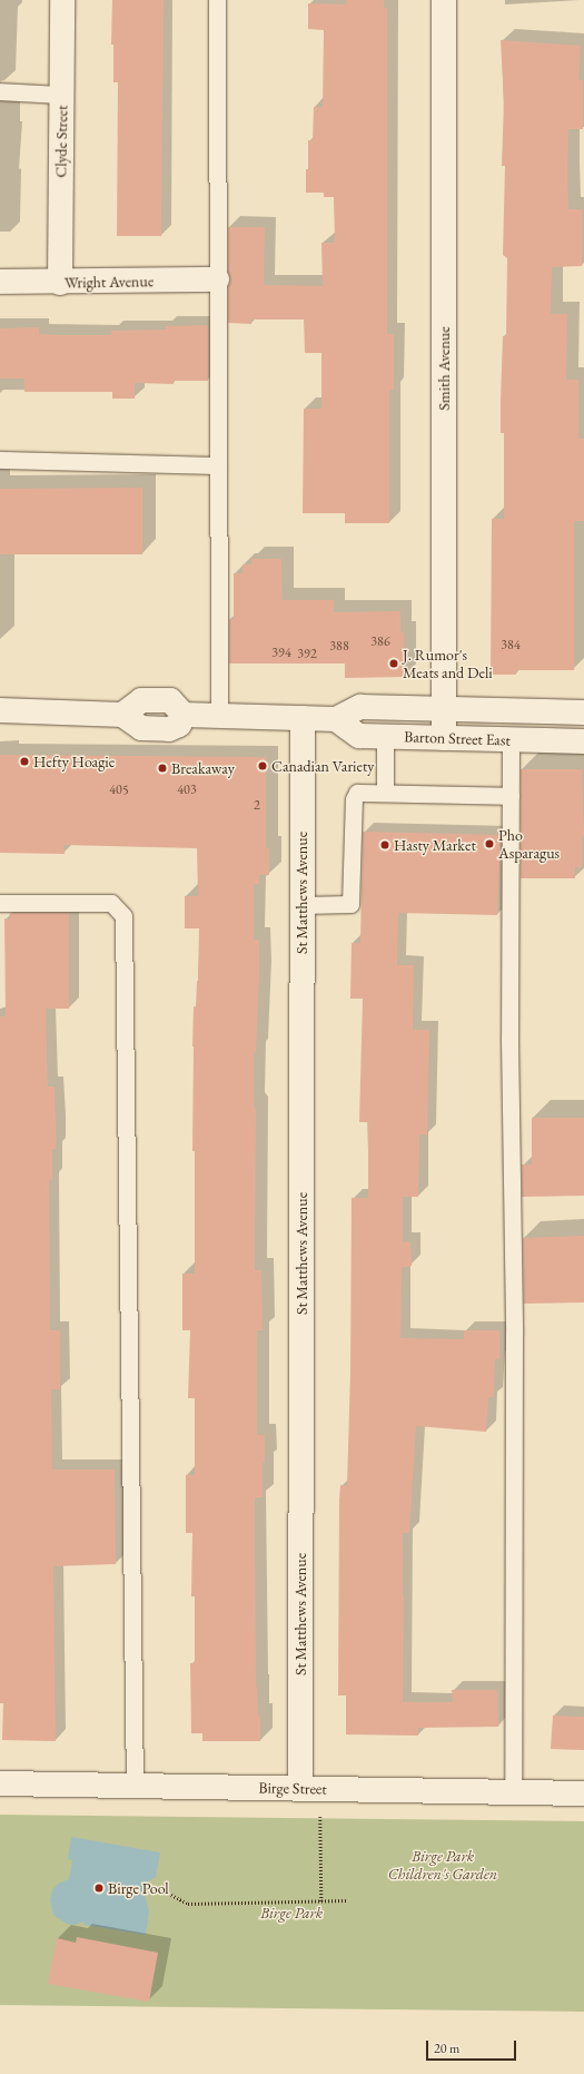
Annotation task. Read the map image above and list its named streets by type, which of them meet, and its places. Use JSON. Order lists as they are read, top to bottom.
{
  "streets": {
    "street": [
      "Clyde Street",
      "Wright Avenue",
      "Smith Avenue",
      "Barton Street East",
      "St Matthews Avenue",
      "Birge Street"
    ]
  },
  "crossings": [
    ["Clyde Street", "Wright Avenue"],
    ["Smith Avenue", "Barton Street East"],
    ["Barton Street East", "St Matthews Avenue"],
    ["St Matthews Avenue", "Birge Street"]
  ],
  "parks": ["Birge Park Children's Garden", "Birge Park"],
  "places": [
    "J. Rumor's Meats and Deli",
    "Hefty Hoagie",
    "Canadian Variety",
    "Breakaway",
    "Pho Asparagus",
    "Hasty Market",
    "Birge Pool"
  ],
  "house_numbers": [
    "386",
    "384",
    "388",
    "394",
    "392",
    "405",
    "403",
    "2"
  ],
  "scale_bar": "20 m"
}
